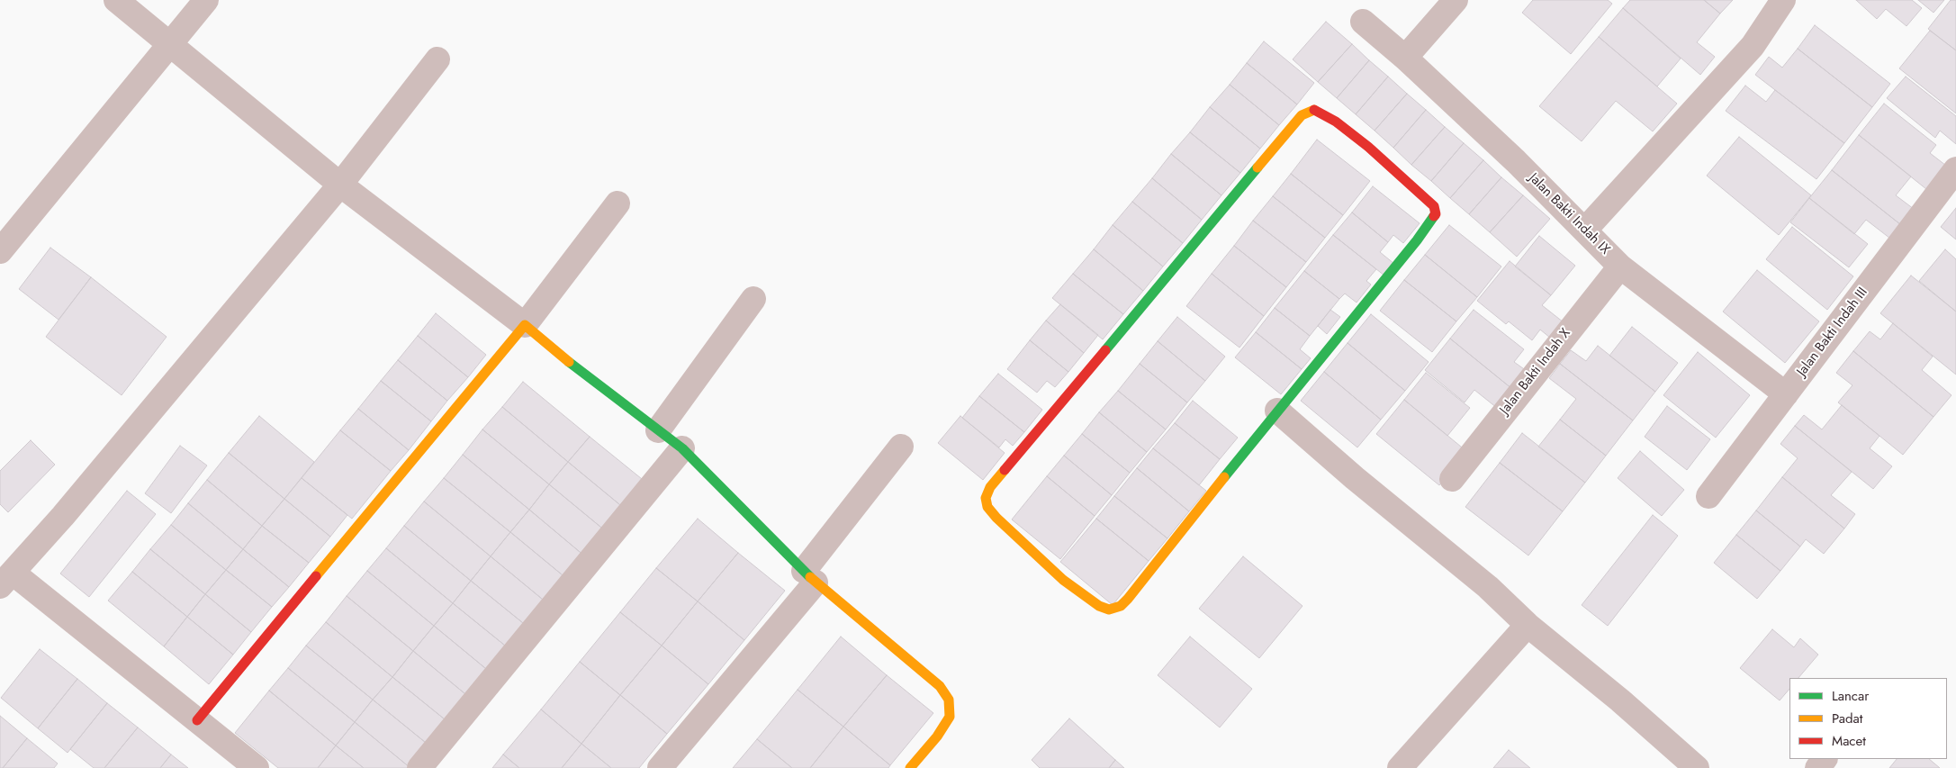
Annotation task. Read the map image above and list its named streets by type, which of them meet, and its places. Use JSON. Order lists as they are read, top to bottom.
{
  "streets": {
    "street": ["Jalan Bakti Indah IX", "Jalan Bakti Indah III", "Jalan Bakti Indah X"]
  },
  "crossings": [
    ["Jalan Bakti Indah IX", "Jalan Bakti Indah III"],
    ["Jalan Bakti Indah IX", "Jalan Bakti Indah X"]
  ],
  "legend": ["Lancar", "Padat", "Macet"]
}
